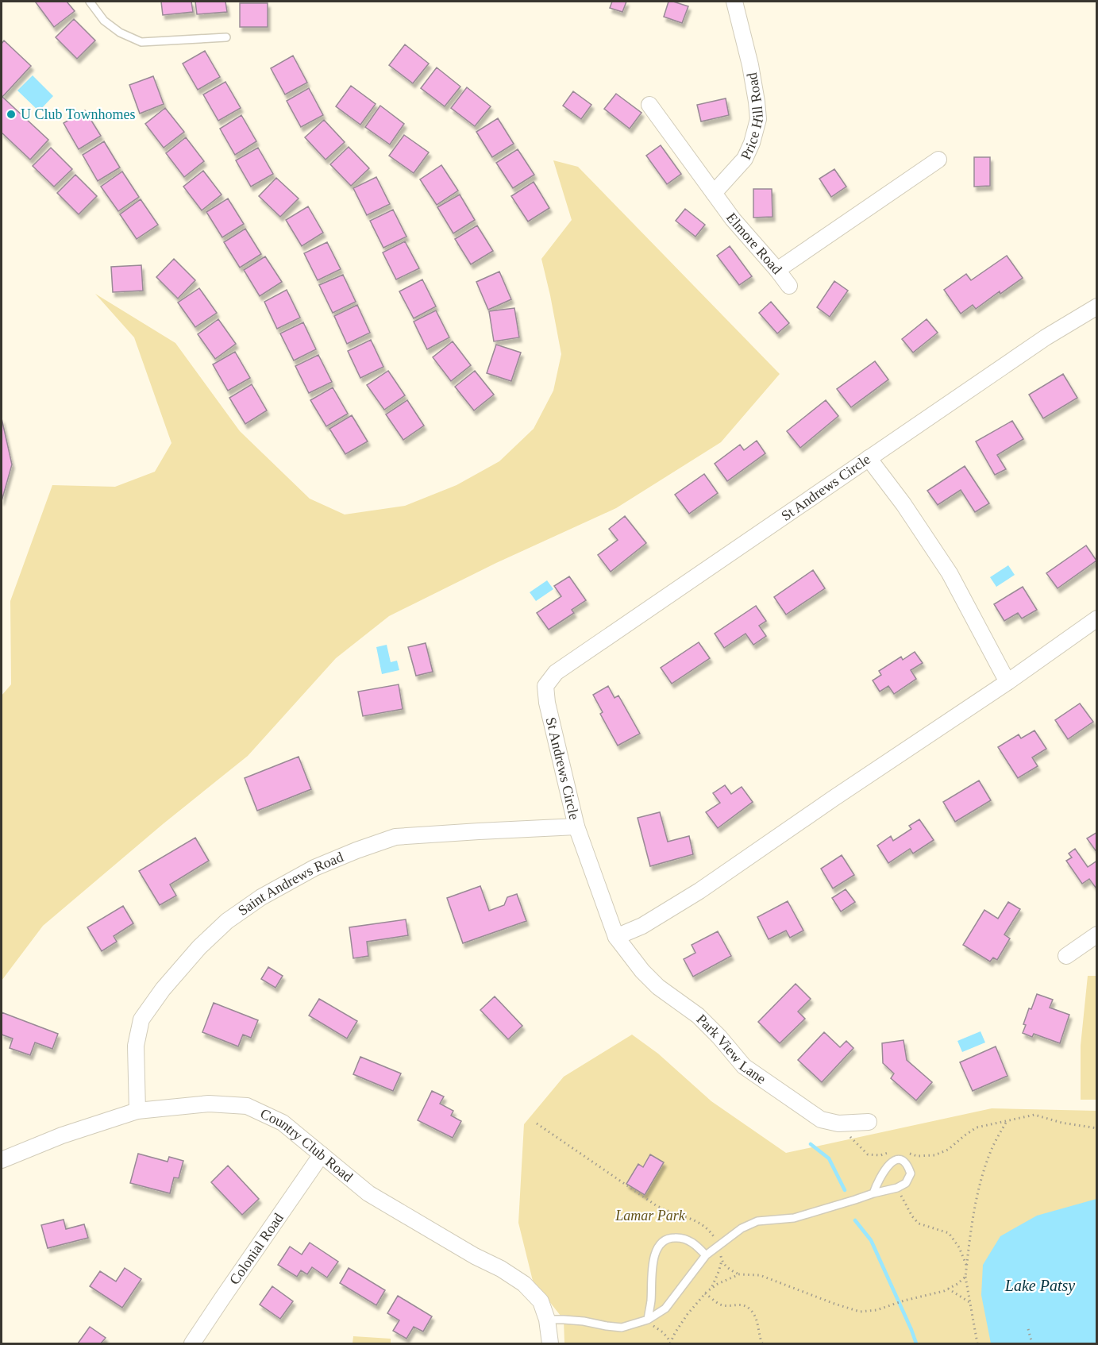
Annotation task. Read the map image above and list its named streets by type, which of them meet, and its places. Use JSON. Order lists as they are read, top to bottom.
{
  "streets": {
    "street": [
      "Price Hill Road",
      "Elmore Road",
      "St Andrews Circle",
      "Saint Andrews Road",
      "Park View Lane",
      "Country Club Road",
      "Colonial Road"
    ]
  },
  "crossings": [
    ["Price Hill Road", "Elmore Road"],
    ["St Andrews Circle", "Saint Andrews Road"],
    ["St Andrews Circle", "Park View Lane"],
    ["Saint Andrews Road", "Country Club Road"],
    ["Country Club Road", "Colonial Road"]
  ],
  "water": ["Lake Patsy"],
  "parks": ["Lamar Park"],
  "places": ["U Club Townhomes"]
}
